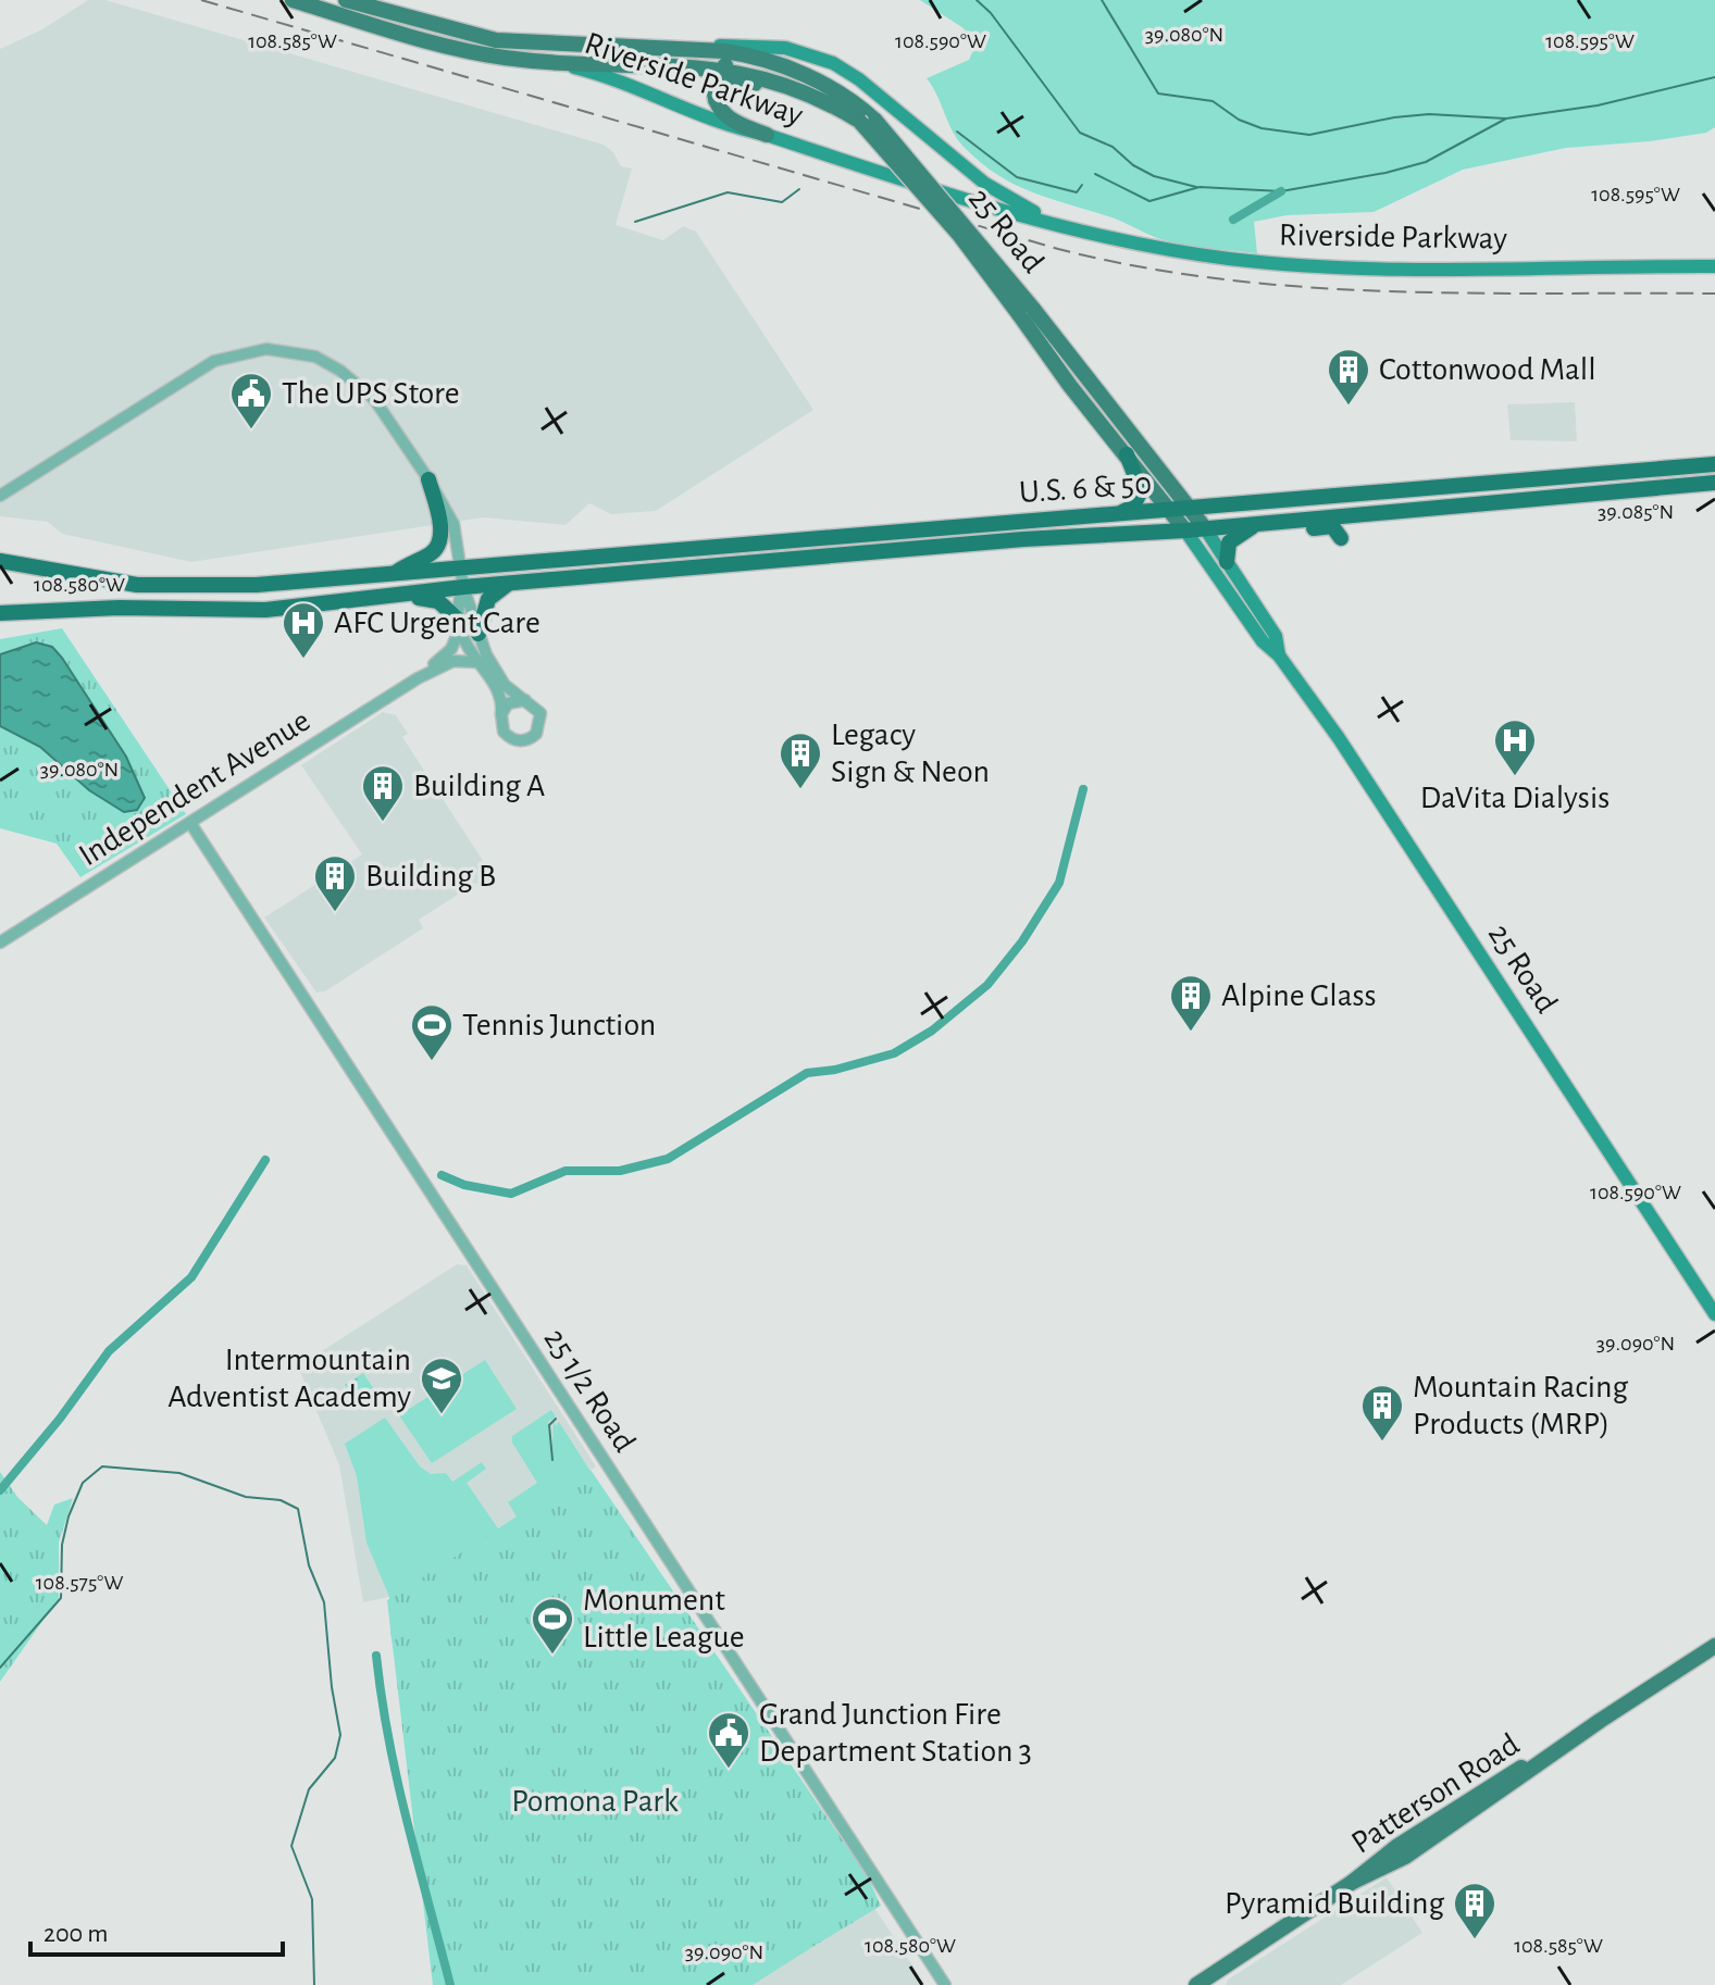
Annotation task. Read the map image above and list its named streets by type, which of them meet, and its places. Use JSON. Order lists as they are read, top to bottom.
{
  "streets": {
    "highway": ["U.S. 6 & 50"],
    "main road": ["Riverside Parkway", "25 Road", "Patterson Road"],
    "street": ["Independent Avenue", "25 1/2 Road"]
  },
  "crossings": [
    ["Riverside Parkway", "25 Road"],
    ["25 Road", "U.S. 6 & 50"],
    ["U.S. 6 & 50", "Independent Avenue"],
    ["Independent Avenue", "25 1/2 Road"]
  ],
  "parks": ["Pomona Park"],
  "places": {
    "building": [
      "Cottonwood Mall",
      "Legacy Sign & Neon",
      "Building A",
      "Building B",
      "Alpine Glass",
      "Mountain Racing Products (MRP)",
      "Pyramid Building"
    ],
    "public building": ["The UPS Store", "Grand Junction Fire Department Station 3"],
    "hospital": ["AFC Urgent Care", "DaVita Dialysis"],
    "sports": ["Tennis Junction", "Monument Little League"],
    "school or university": ["Intermountain Adventist Academy"]
  },
  "scale_bar": "200 m",
  "coordinates": [
    "39.080°N",
    "108.585°W",
    "108.590°W",
    "108.595°W",
    "39.085°N",
    "108.580°W",
    "39.090°N",
    "108.575°W"
  ]
}
